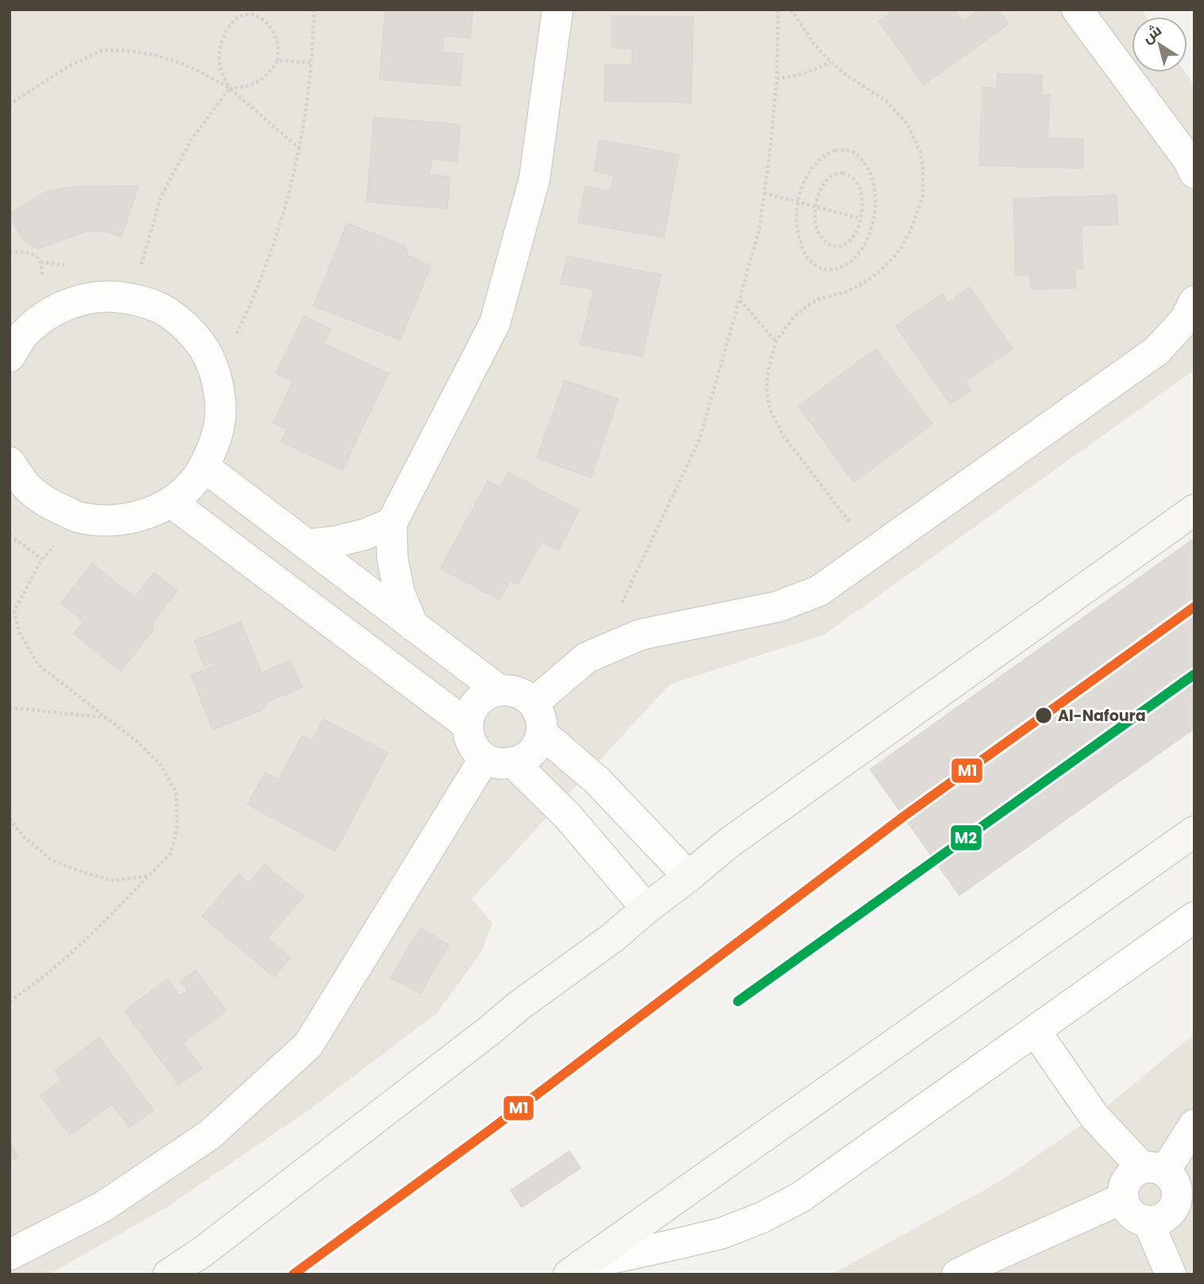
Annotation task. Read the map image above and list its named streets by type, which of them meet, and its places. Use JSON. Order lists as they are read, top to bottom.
{
  "places": ["Al-Nafoura"],
  "lines": ["transit line M1", "transit line M2"],
  "north": "top left"
}
